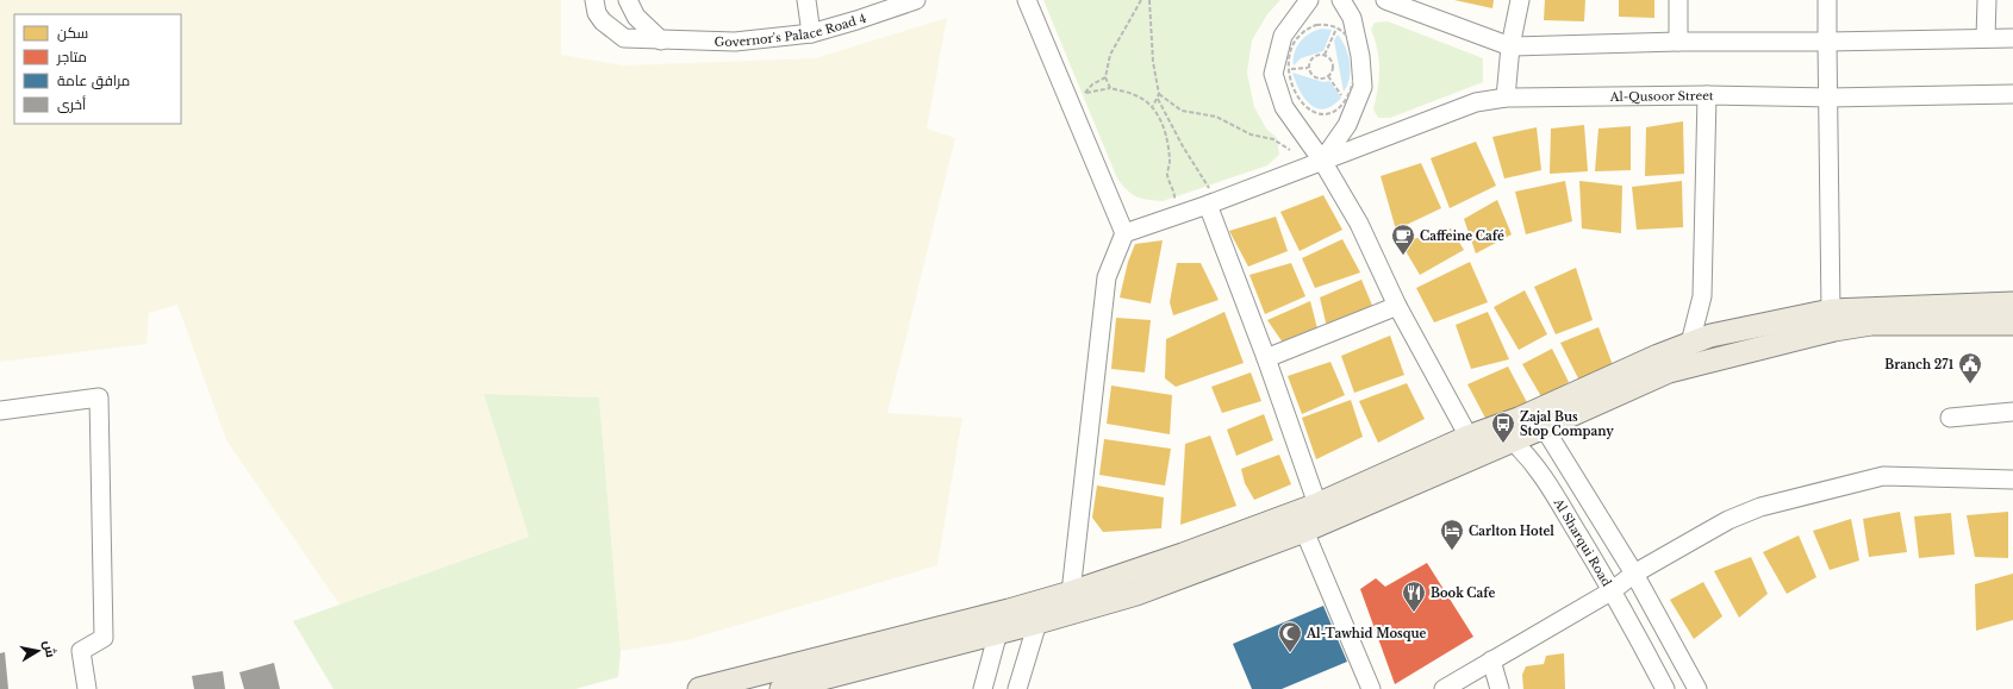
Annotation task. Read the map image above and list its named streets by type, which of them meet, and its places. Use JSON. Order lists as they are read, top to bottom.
{
  "streets": {
    "street": ["Governor's Palace Road 4", "Al-Qusoor Street", "Al Sharqui Road"]
  },
  "places": {
    "cafe": ["Caffeine Café"],
    "public building": ["Branch 271"],
    "bus stop": ["Zajal Bus Stop Company"],
    "hotel": ["Carlton Hotel"],
    "restaurant": ["Book Cafe"],
    "mosque": ["Al-Tawhid Mosque"]
  },
  "legend": [
    "سكن",
    "متاجر",
    "مرافق عامة",
    "أخرى"
  ],
  "north": "right"
}
